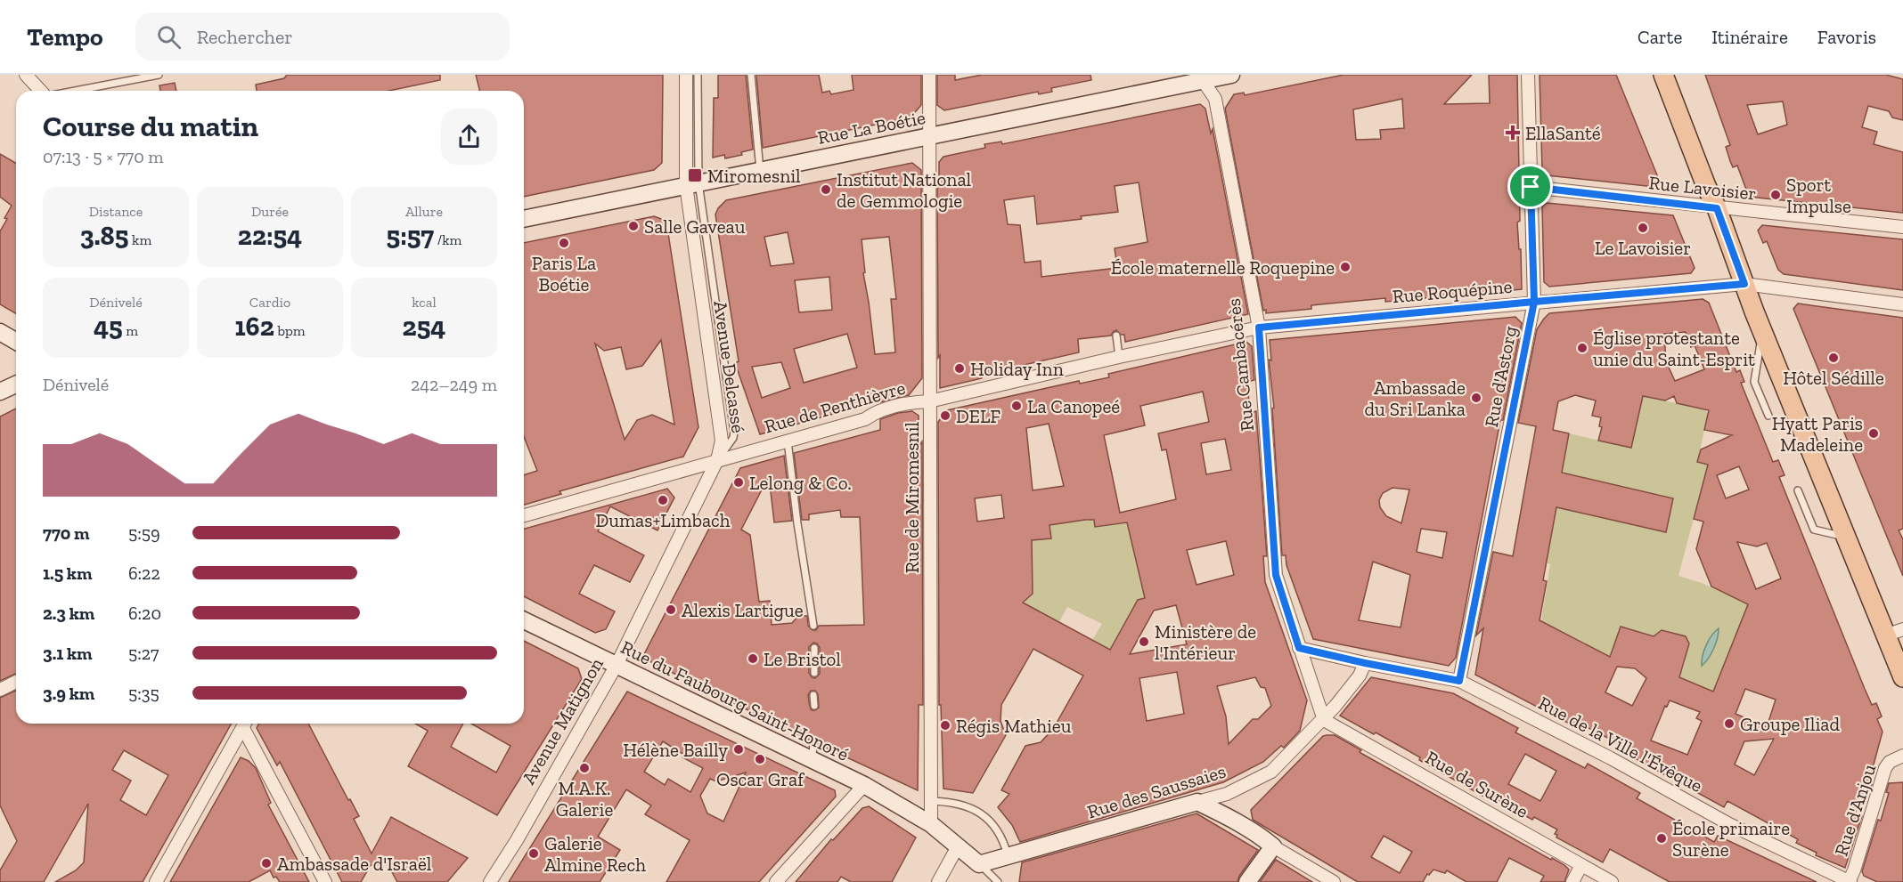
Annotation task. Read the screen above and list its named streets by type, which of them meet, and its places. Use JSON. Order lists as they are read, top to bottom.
{
  "streets": {
    "street": [
      "Rue La Boétie",
      "Rue Lavoisier",
      "Rue Roquépine",
      "Rue Cambacérès",
      "Avenue Delcassé",
      "Rue d'Astorg",
      "Rue de Penthièvre",
      "Rue de Miromesnil",
      "Rue du Faubourg Saint-Honoré",
      "Avenue Matignon",
      "Rue de la Ville l'Évêque",
      "Rue de Surène",
      "Rue des Saussaies",
      "Rue d'Anjou"
    ]
  },
  "crossings": [
    ["Rue La Boétie", "Rue Cambacérès"],
    ["Rue La Boétie", "Avenue Delcassé"],
    ["Rue La Boétie", "Rue de Miromesnil"],
    ["Rue Lavoisier", "Rue d'Astorg"],
    ["Rue Roquépine", "Rue Cambacérès"],
    ["Rue Roquépine", "Rue d'Astorg"],
    ["Rue Roquépine", "Rue de Penthièvre"],
    ["Rue Cambacérès", "Rue de Penthièvre"],
    ["Rue Cambacérès", "Rue de la Ville l'Évêque"],
    ["Rue Cambacérès", "Rue de Surène"],
    ["Rue Cambacérès", "Rue des Saussaies"],
    ["Avenue Delcassé", "Rue de Penthièvre"],
    ["Avenue Delcassé", "Avenue Matignon"],
    ["Rue d'Astorg", "Rue de la Ville l'Évêque"],
    ["Rue de Penthièvre", "Rue de Miromesnil"],
    ["Rue de Penthièvre", "Avenue Matignon"],
    ["Rue de Miromesnil", "Rue du Faubourg Saint-Honoré"],
    ["Rue du Faubourg Saint-Honoré", "Avenue Matignon"],
    ["Rue du Faubourg Saint-Honoré", "Rue des Saussaies"],
    ["Rue de la Ville l'Évêque", "Rue des Saussaies"],
    ["Rue de la Ville l'Évêque", "Rue d'Anjou"],
    ["Rue de Surène", "Rue des Saussaies"]
  ],
  "places": {
    "health": ["EllaSanté"],
    "transit": ["Miromesnil"],
    "other": [
      "Institut National de Gemmologie",
      "Sport Impulse",
      "Salle Gaveau",
      "Le Lavoisier",
      "Paris La Boétie",
      "École maternelle Roquepine",
      "Église protestante unie du Saint-Esprit",
      "Hôtel Sédille",
      "Holiday Inn",
      "Ambassade du Sri Lanka",
      "La Canopeé",
      "DELF",
      "Hyatt Paris Madeleine",
      "Lelong & Co.",
      "Dumas+Limbach",
      "Alexis Lartigue",
      "Ministère de l'Intérieur",
      "Le Bristol",
      "Groupe Iliad",
      "Régis Mathieu",
      "Hélène Bailly",
      "Oscar Graf",
      "M.A.K. Galerie",
      "École primaire Surène",
      "Galerie Almine Rech",
      "Ambassade d'Israël"
    ]
  },
  "page": {
    "header": "Tempo",
    "search": "Rechercher",
    "nav": ["Carte", "Itinéraire", "Favoris"],
    "heading": ["Course du matin", "07:13 · 5 × 770 m"],
    "stats": [
      ["Distance", "3.85 km"],
      ["Durée", "22:54"],
      ["Allure", "5:57 /km"],
      ["Dénivelé", "45 m"],
      ["Cardio", "162 bpm"],
      ["kcal", "254"]
    ],
    "chart": ["Dénivelé", "242–249 m"],
    "list": [
      {
        "name": "770 m",
        "note": "5:59"
      },
      {
        "name": "1.5 km",
        "note": "6:22"
      },
      {
        "name": "2.3 km",
        "note": "6:20"
      },
      {
        "name": "3.1 km",
        "note": "5:27"
      },
      {
        "name": "3.9 km",
        "note": "5:35"
      }
    ]
  }
}
